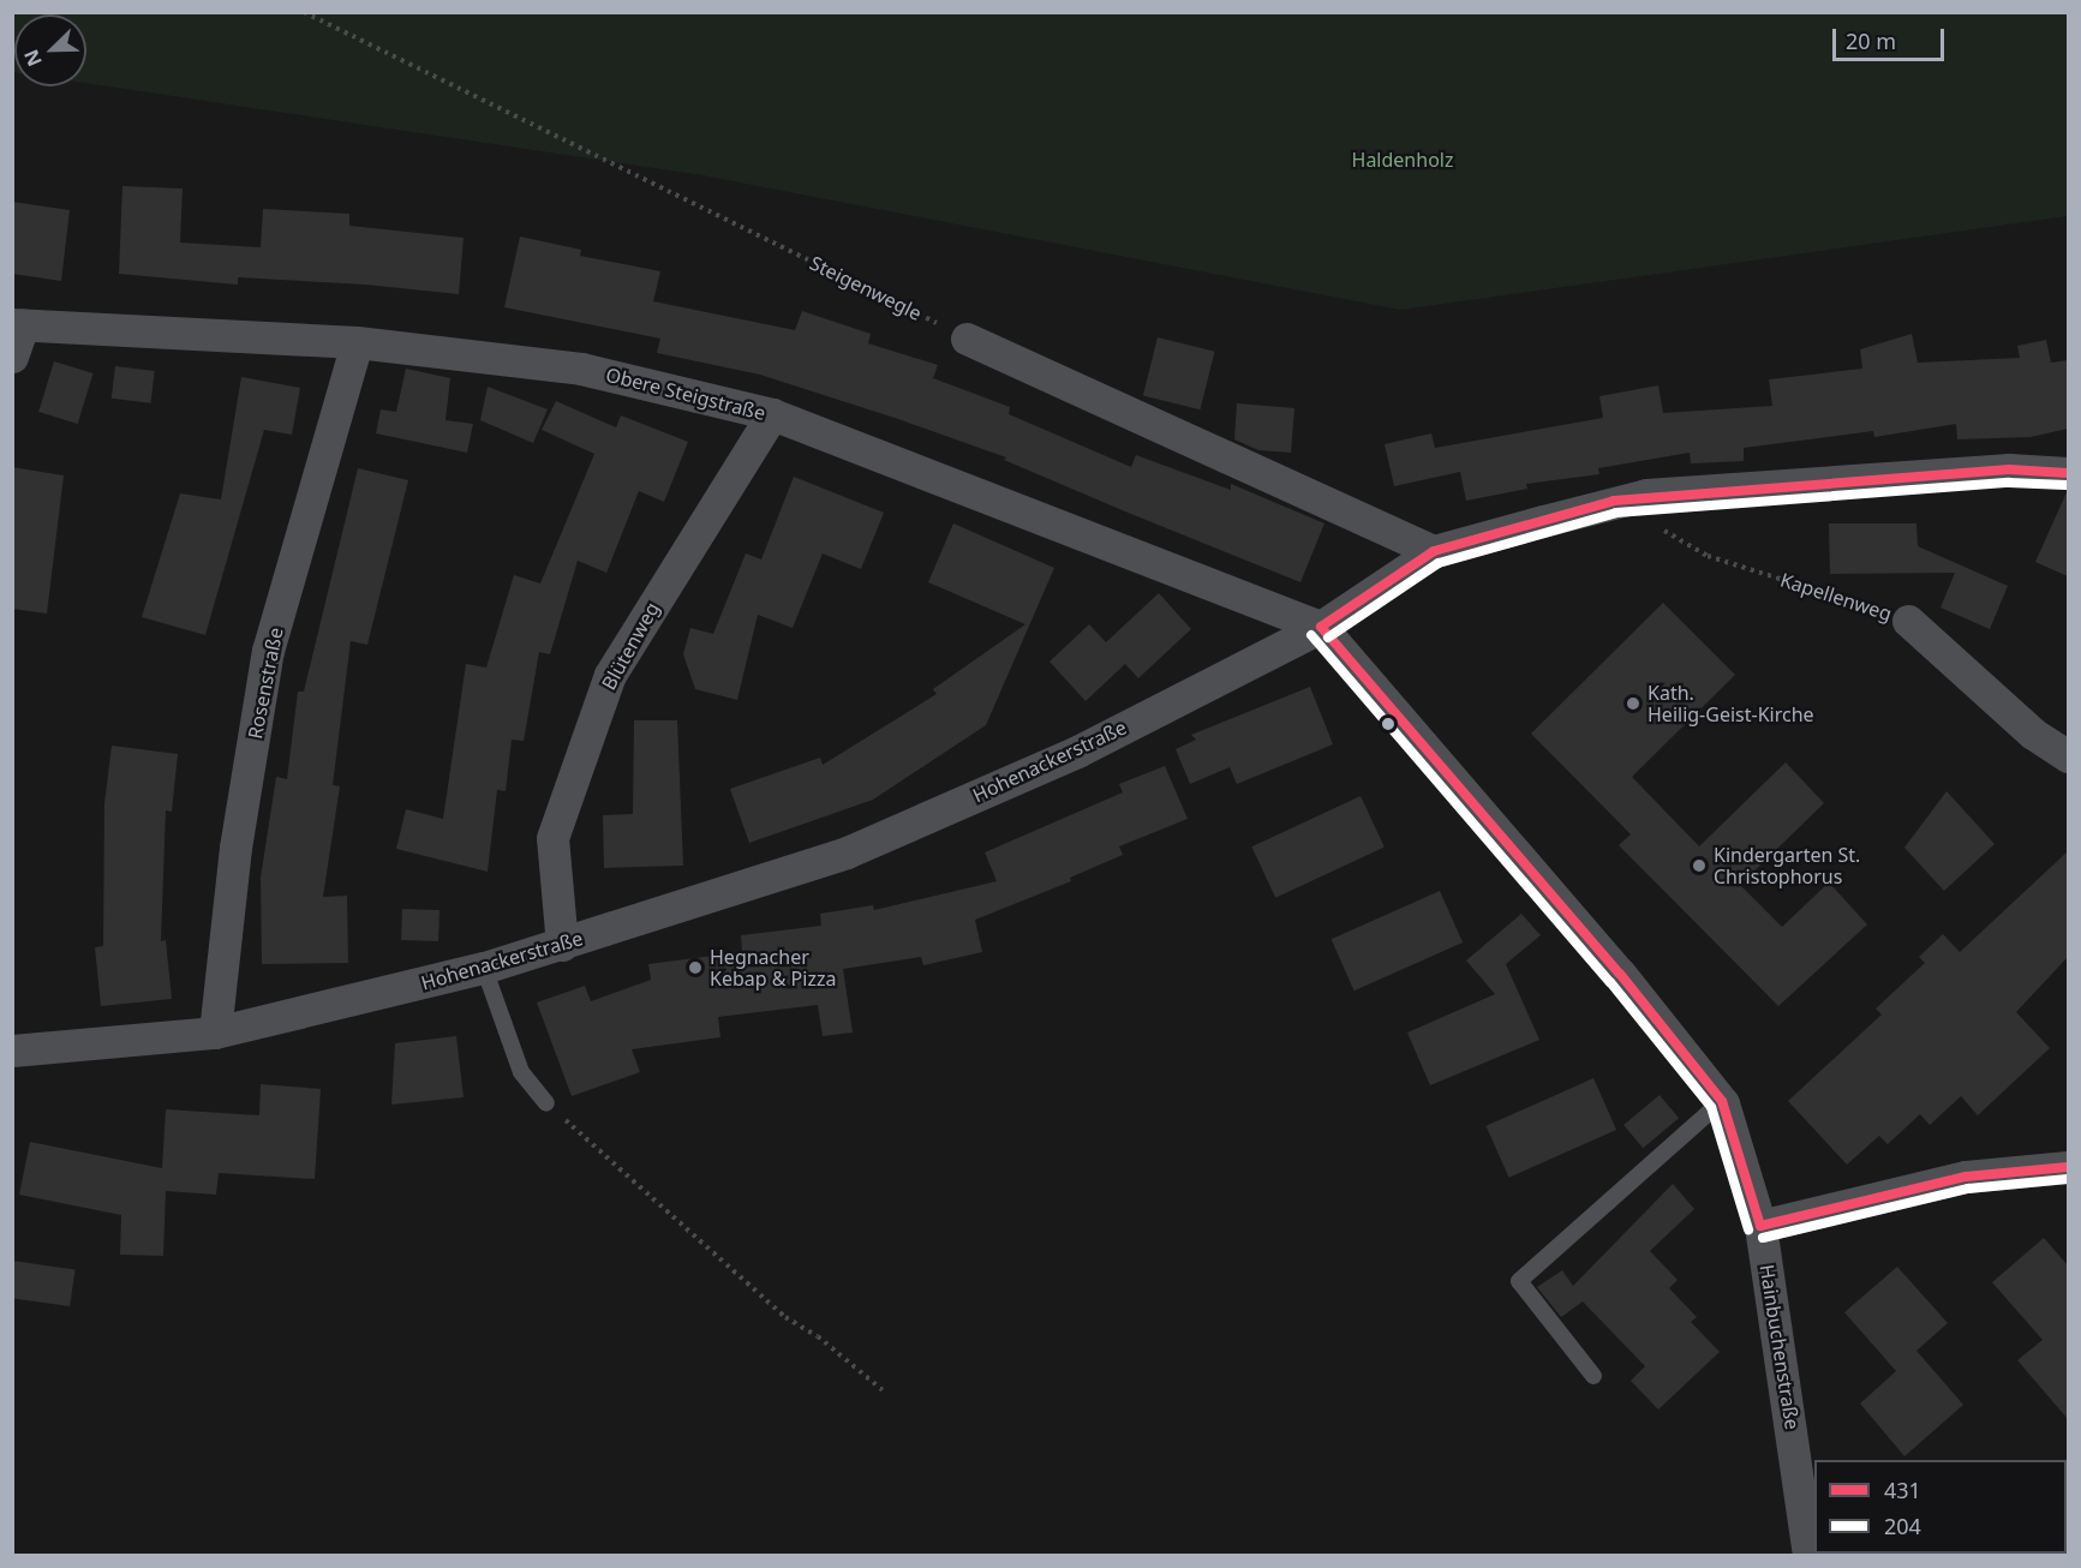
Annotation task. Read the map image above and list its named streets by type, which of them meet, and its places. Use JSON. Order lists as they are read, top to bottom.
{
  "streets": {
    "street": [
      "Obere Steigstraße",
      "Kapellenweg",
      "Blütenweg",
      "Rosenstraße",
      "Hohenackerstraße",
      "Hainbuchenstraße"
    ],
    "path": ["Steigenwegle"]
  },
  "crossings": [
    ["Obere Steigstraße", "Blütenweg"],
    ["Obere Steigstraße", "Rosenstraße"],
    ["Obere Steigstraße", "Hohenackerstraße"],
    ["Obere Steigstraße", "Hainbuchenstraße"],
    ["Blütenweg", "Hohenackerstraße"],
    ["Rosenstraße", "Hohenackerstraße"],
    ["Hohenackerstraße", "Hainbuchenstraße"]
  ],
  "parks": ["Haldenholz"],
  "places": ["Kath. Heilig-Geist-Kirche", "Kindergarten St. Christophorus", "Hegnacher Kebap & Pizza"],
  "lines": ["transit line 431", "transit line 204"],
  "legend": ["431", "204"],
  "scale_bar": "20 m",
  "north": "bottom left"
}
